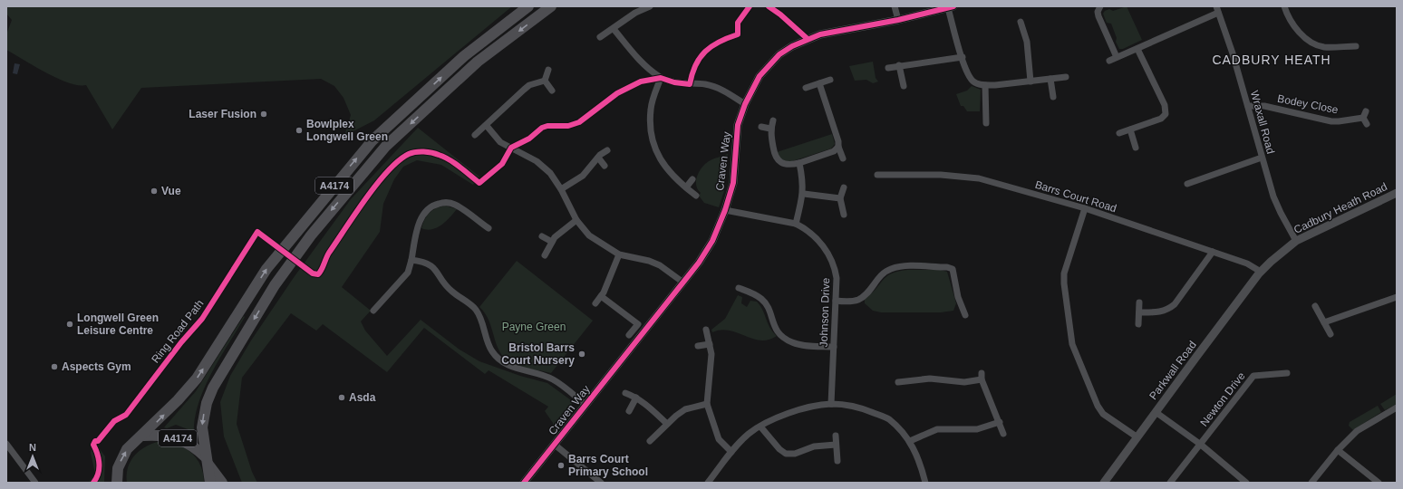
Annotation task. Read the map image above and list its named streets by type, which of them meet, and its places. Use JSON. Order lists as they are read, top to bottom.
{
  "streets": {
    "main road": ["A4174"],
    "street": [
      "Bodey Close",
      "Wraxall Road",
      "Craven Way",
      "Barrs Court Road",
      "Cadbury Heath Road",
      "Johnson Drive",
      "Parkwall Road",
      "Newton Drive"
    ],
    "cycle path": ["Ring Road Path"]
  },
  "crossings": [
    ["Bodey Close", "Wraxall Road"],
    ["Wraxall Road", "Cadbury Heath Road"],
    ["Craven Way", "Johnson Drive"],
    ["Barrs Court Road", "Cadbury Heath Road"],
    ["Barrs Court Road", "Parkwall Road"],
    ["Cadbury Heath Road", "Parkwall Road"]
  ],
  "districts": ["CADBURY HEATH"],
  "parks": ["Payne Green"],
  "places": [
    "Laser Fusion",
    "Bowlplex Longwell Green",
    "Vue",
    "Longwell Green Leisure Centre",
    "Bristol Barrs Court Nursery",
    "Aspects Gym",
    "Asda",
    "Barrs Court Primary School"
  ],
  "north": "top"
}
